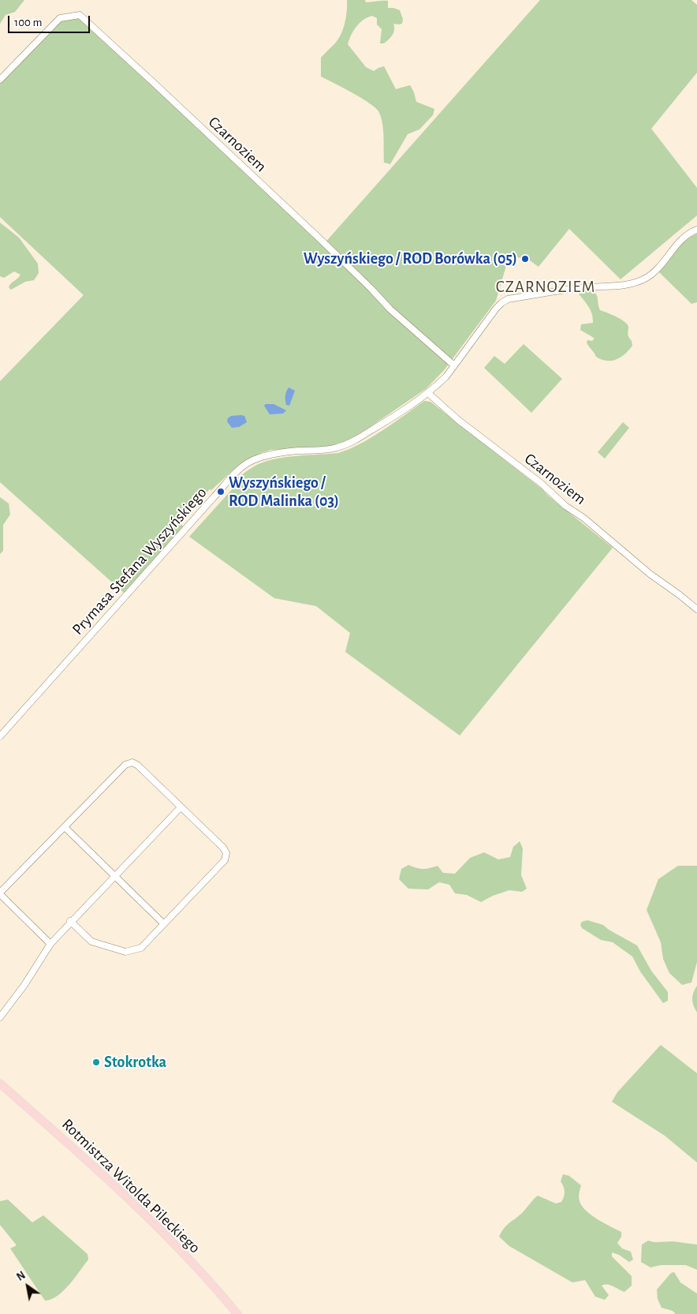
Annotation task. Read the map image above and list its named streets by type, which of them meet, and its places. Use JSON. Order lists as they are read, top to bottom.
{
  "streets": {
    "main road": ["Rotmistrza Witolda Pileckiego"],
    "street": ["Czarnoziem", "Prymasa Stefana Wyszyńskiego"]
  },
  "crossings": [
    ["Czarnoziem", "Prymasa Stefana Wyszyńskiego"]
  ],
  "districts": ["CZARNOZIEM"],
  "places": ["Wyszyńskiego / ROD Borówka (05)", "Wyszyńskiego / ROD Malinka (03)", "Stokrotka"],
  "scale_bar": "100 m",
  "north": "top left"
}
